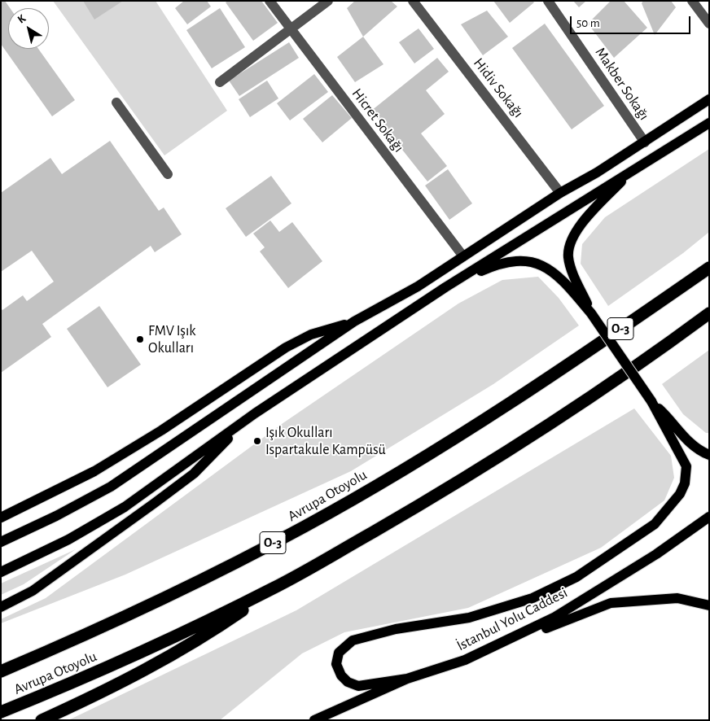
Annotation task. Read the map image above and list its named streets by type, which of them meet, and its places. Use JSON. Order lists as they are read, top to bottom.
{
  "streets": {
    "highway": ["O-3", "Avrupa Otoyolu"],
    "main road": ["İstanbul Yolu Caddesi"],
    "street": ["Makber Sokağı", "Hidiv Sokağı", "Hicret Sokağı"]
  },
  "places": ["FMV Işık Okulları", "Işık Okulları Ispartakule Kampüsü"],
  "scale_bar": "50 m",
  "north": "top left"
}
